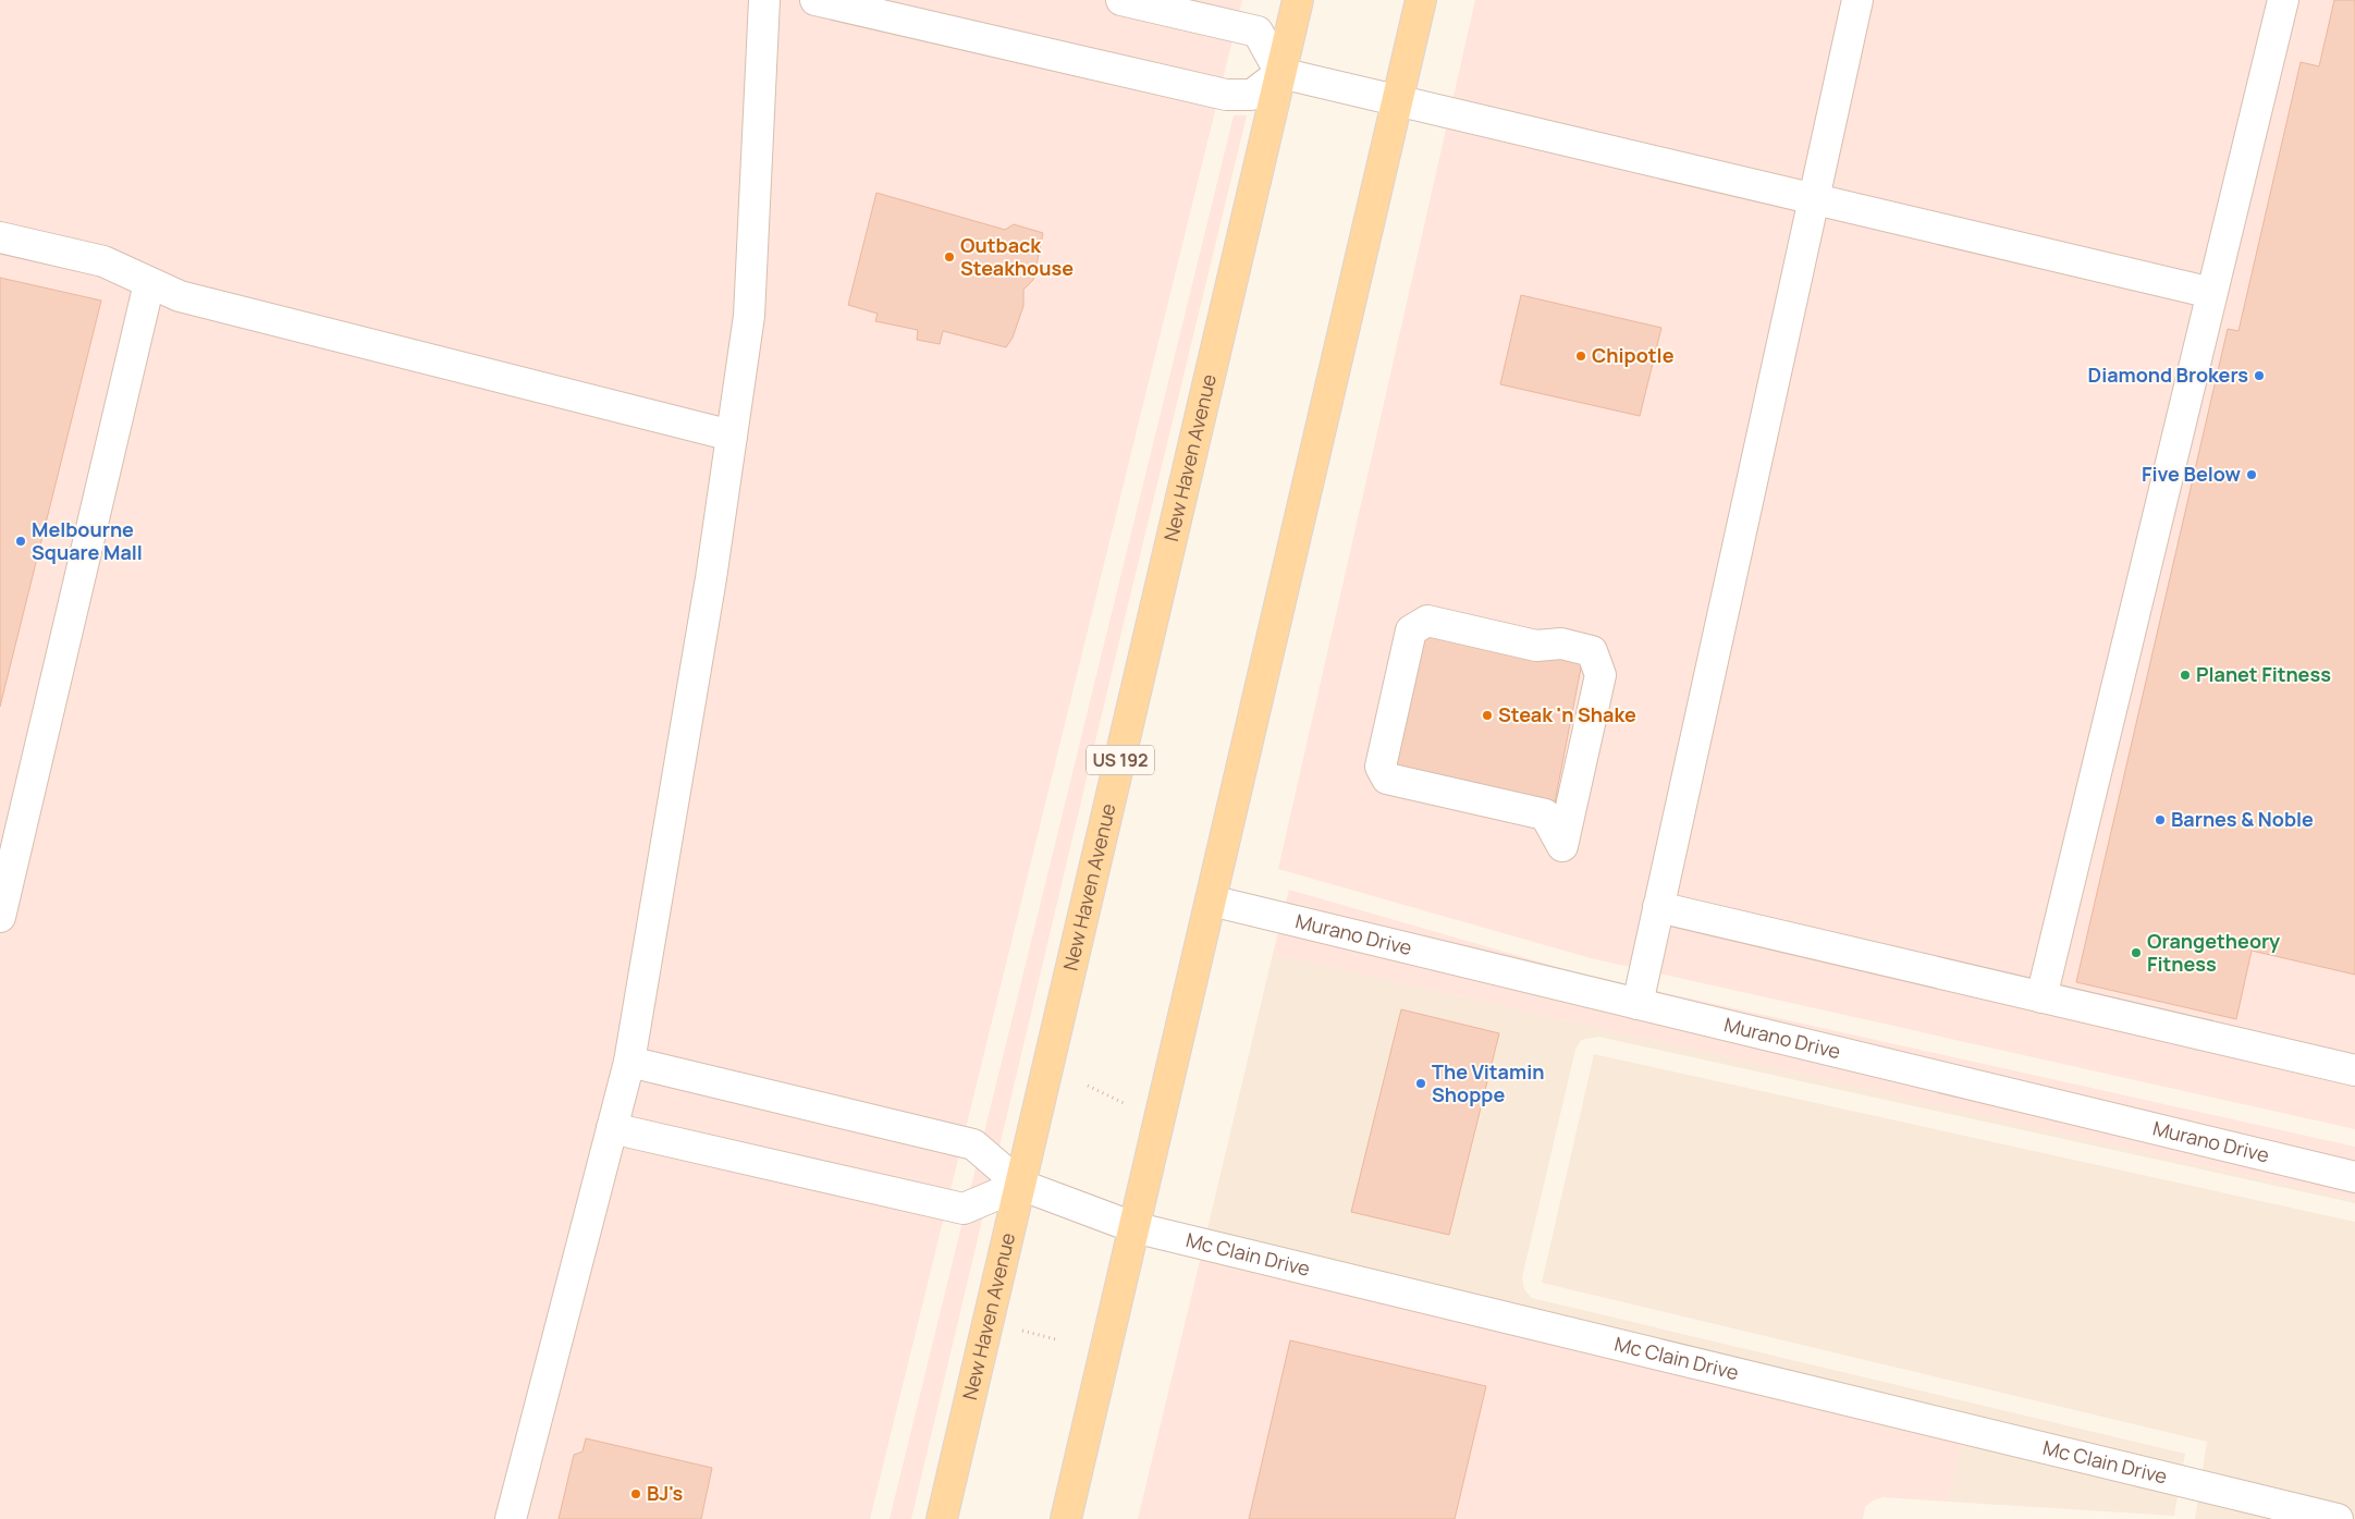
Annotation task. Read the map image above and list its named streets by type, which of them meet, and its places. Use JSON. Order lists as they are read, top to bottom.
{
  "streets": {
    "main road": ["New Haven Avenue", "US 192"],
    "street": ["Murano Drive", "Mc Clain Drive"]
  },
  "crossings": [
    ["New Haven Avenue", "Mc Clain Drive"]
  ],
  "places": [
    "Outback Steakhouse",
    "Chipotle",
    "Diamond Brokers",
    "Five Below",
    "Melbourne Square Mall",
    "Planet Fitness",
    "Steak 'n Shake",
    "Barnes & Noble",
    "Orangetheory Fitness",
    "The Vitamin Shoppe",
    "BJ's"
  ]
}
